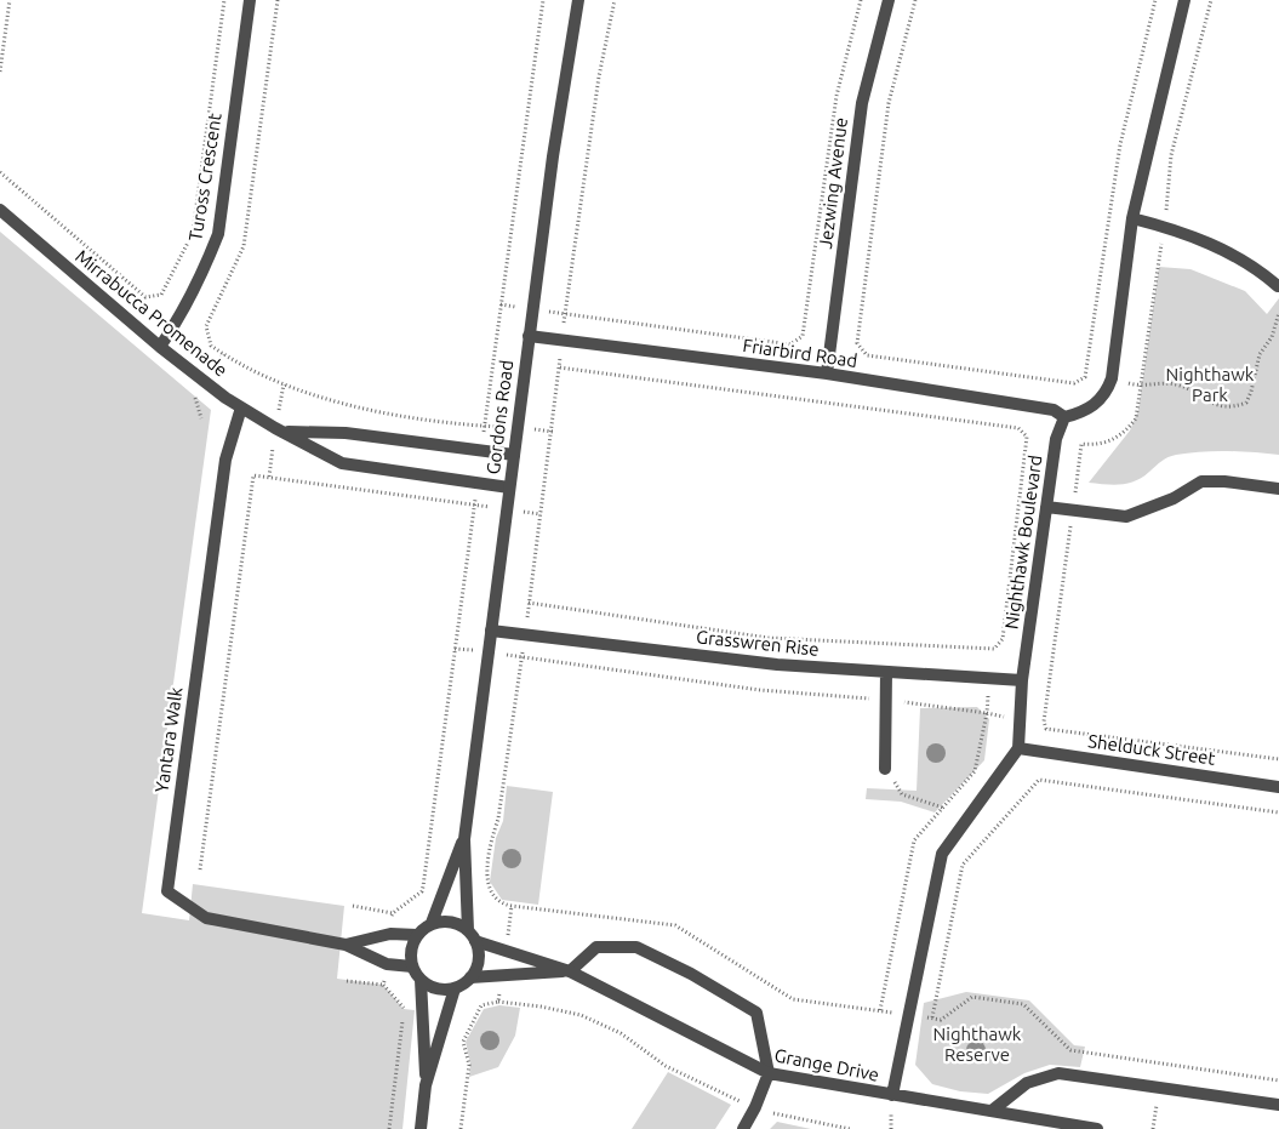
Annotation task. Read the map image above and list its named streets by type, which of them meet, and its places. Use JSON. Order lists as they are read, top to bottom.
{
  "streets": {
    "street": [
      "Tuross Crescent",
      "Jezwing Avenue",
      "Mirrabucca Promenade",
      "Friarbird Road",
      "Gordons Road",
      "Nighthawk Boulevard",
      "Grasswren Rise",
      "Yantara Walk",
      "Shelduck Street",
      "Grange Drive"
    ]
  },
  "crossings": [
    ["Tuross Crescent", "Mirrabucca Promenade"],
    ["Jezwing Avenue", "Friarbird Road"],
    ["Mirrabucca Promenade", "Gordons Road"],
    ["Mirrabucca Promenade", "Yantara Walk"],
    ["Friarbird Road", "Gordons Road"],
    ["Friarbird Road", "Nighthawk Boulevard"],
    ["Gordons Road", "Grasswren Rise"],
    ["Gordons Road", "Yantara Walk"],
    ["Gordons Road", "Grange Drive"],
    ["Nighthawk Boulevard", "Grasswren Rise"],
    ["Nighthawk Boulevard", "Shelduck Street"],
    ["Yantara Walk", "Grange Drive"]
  ],
  "parks": ["Nighthawk Park", "Nighthawk Reserve"]
}
